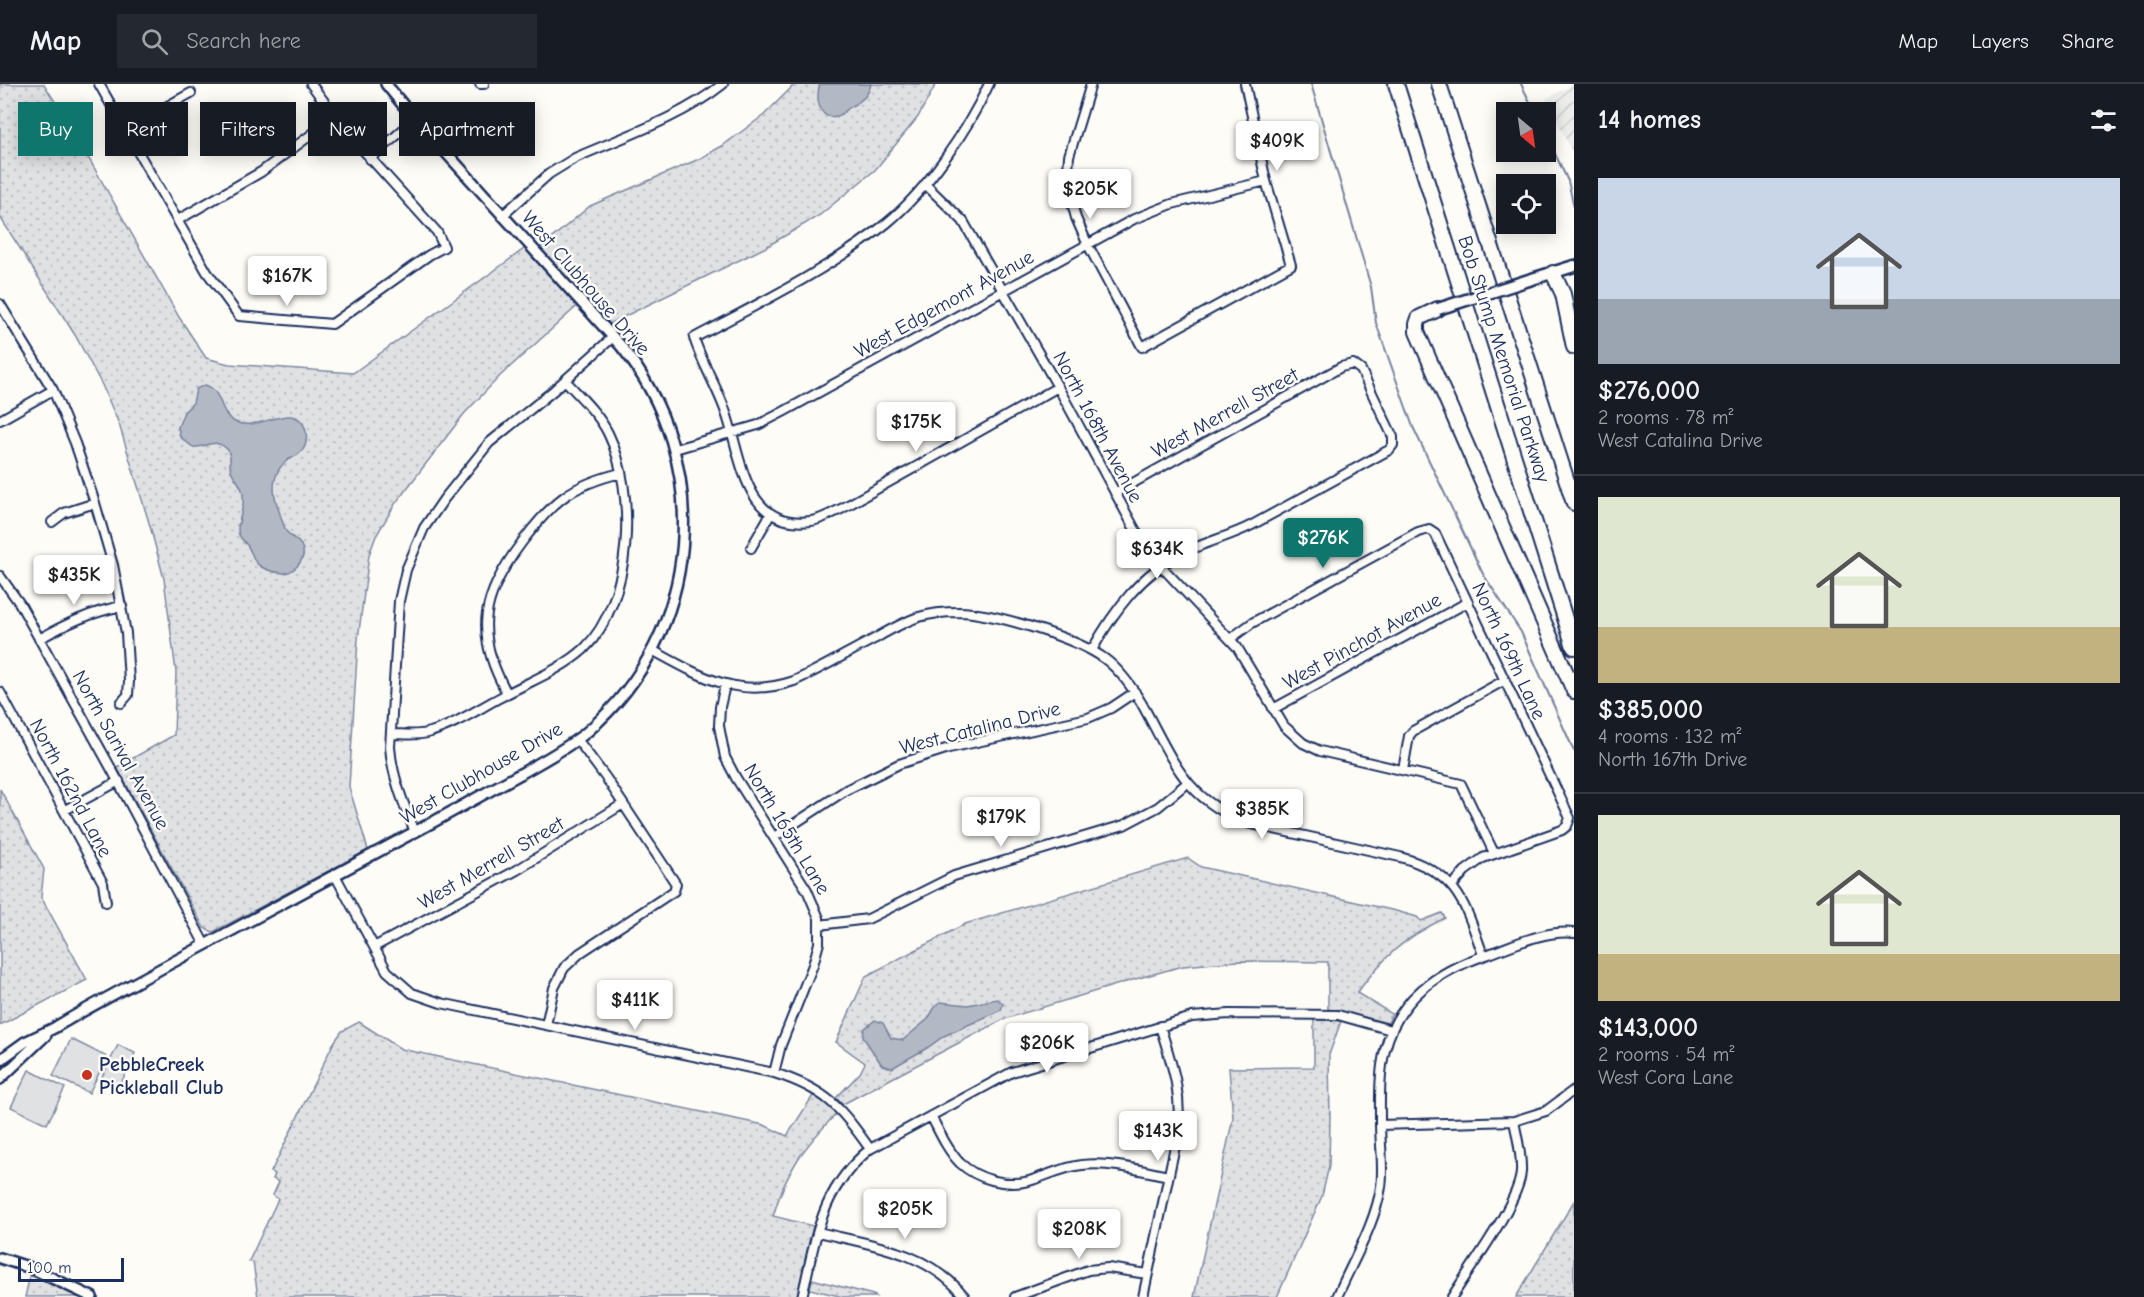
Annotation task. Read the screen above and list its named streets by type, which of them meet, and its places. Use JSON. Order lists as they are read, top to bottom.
{
  "streets": {
    "highway": ["Bob Stump Memorial Parkway"],
    "street": [
      "West Clubhouse Drive",
      "West Edgemont Avenue",
      "West Merrell Street",
      "North 168th Avenue",
      "West Pinchot Avenue",
      "North 169th Lane",
      "West Catalina Drive",
      "North Sarival Avenue",
      "North 162nd Lane",
      "North 165th Lane"
    ]
  },
  "crossings": [
    ["West Clubhouse Drive", "West Edgemont Avenue"],
    ["West Clubhouse Drive", "North Sarival Avenue"],
    ["West Edgemont Avenue", "North 168th Avenue"],
    ["West Merrell Street", "North 168th Avenue"],
    ["North 168th Avenue", "West Pinchot Avenue"],
    ["North 168th Avenue", "North 169th Lane"],
    ["West Pinchot Avenue", "North 169th Lane"],
    ["West Catalina Drive", "North 165th Lane"]
  ],
  "places": ["PebbleCreek Pickleball Club"],
  "scale_bar": "100 m",
  "north": "bottom right",
  "page": {
    "header": "Map",
    "search": "Search here",
    "nav": ["Map", "Layers", "Share"],
    "heading": "14 homes",
    "chip": [
      "Buy",
      "Rent",
      "Filters",
      "New",
      "Apartment"
    ],
    "price": [
      "$409K",
      "$205K",
      "$167K",
      "$175K",
      "$276K",
      "$634K",
      "$435K",
      "$385K",
      "$179K",
      "$411K",
      "$206K",
      "$143K",
      "$205K",
      "$208K"
    ],
    "list": [
      {
        "name": "$276,000",
        "note": "2 rooms · 78 m² · West Catalina Drive"
      },
      {
        "name": "$385,000",
        "note": "4 rooms · 132 m² · North 167th Drive"
      },
      {
        "name": "$143,000",
        "note": "2 rooms · 54 m² · West Cora Lane"
      }
    ],
    "scale": "100 m"
  }
}
